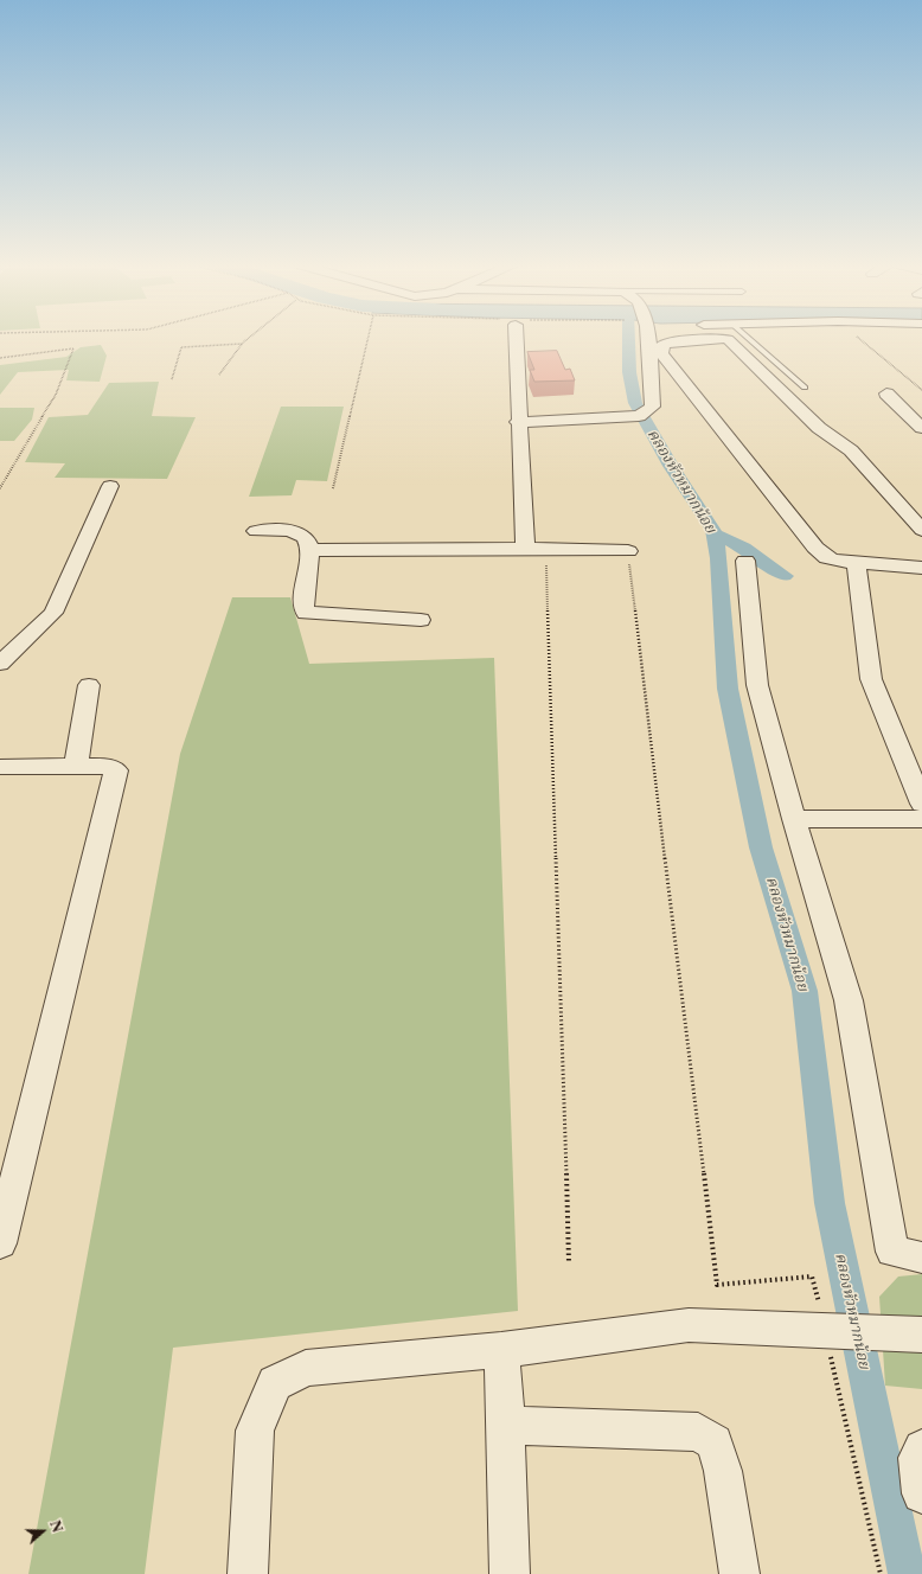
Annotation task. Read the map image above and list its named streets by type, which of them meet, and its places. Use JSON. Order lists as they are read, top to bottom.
{
  "water": ["คลองหัวหมากน้อย"],
  "north": "right"
}
